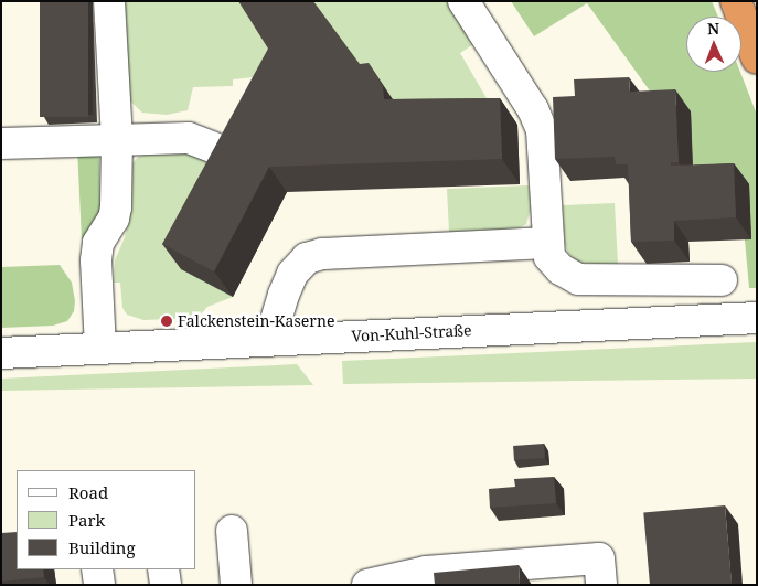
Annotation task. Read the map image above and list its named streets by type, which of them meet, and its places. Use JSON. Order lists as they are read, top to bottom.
{
  "streets": {
    "street": ["Von-Kuhl-Straße"]
  },
  "places": ["Falckenstein-Kaserne"],
  "legend": ["Road", "Park", "Building"],
  "north": "top"
}
